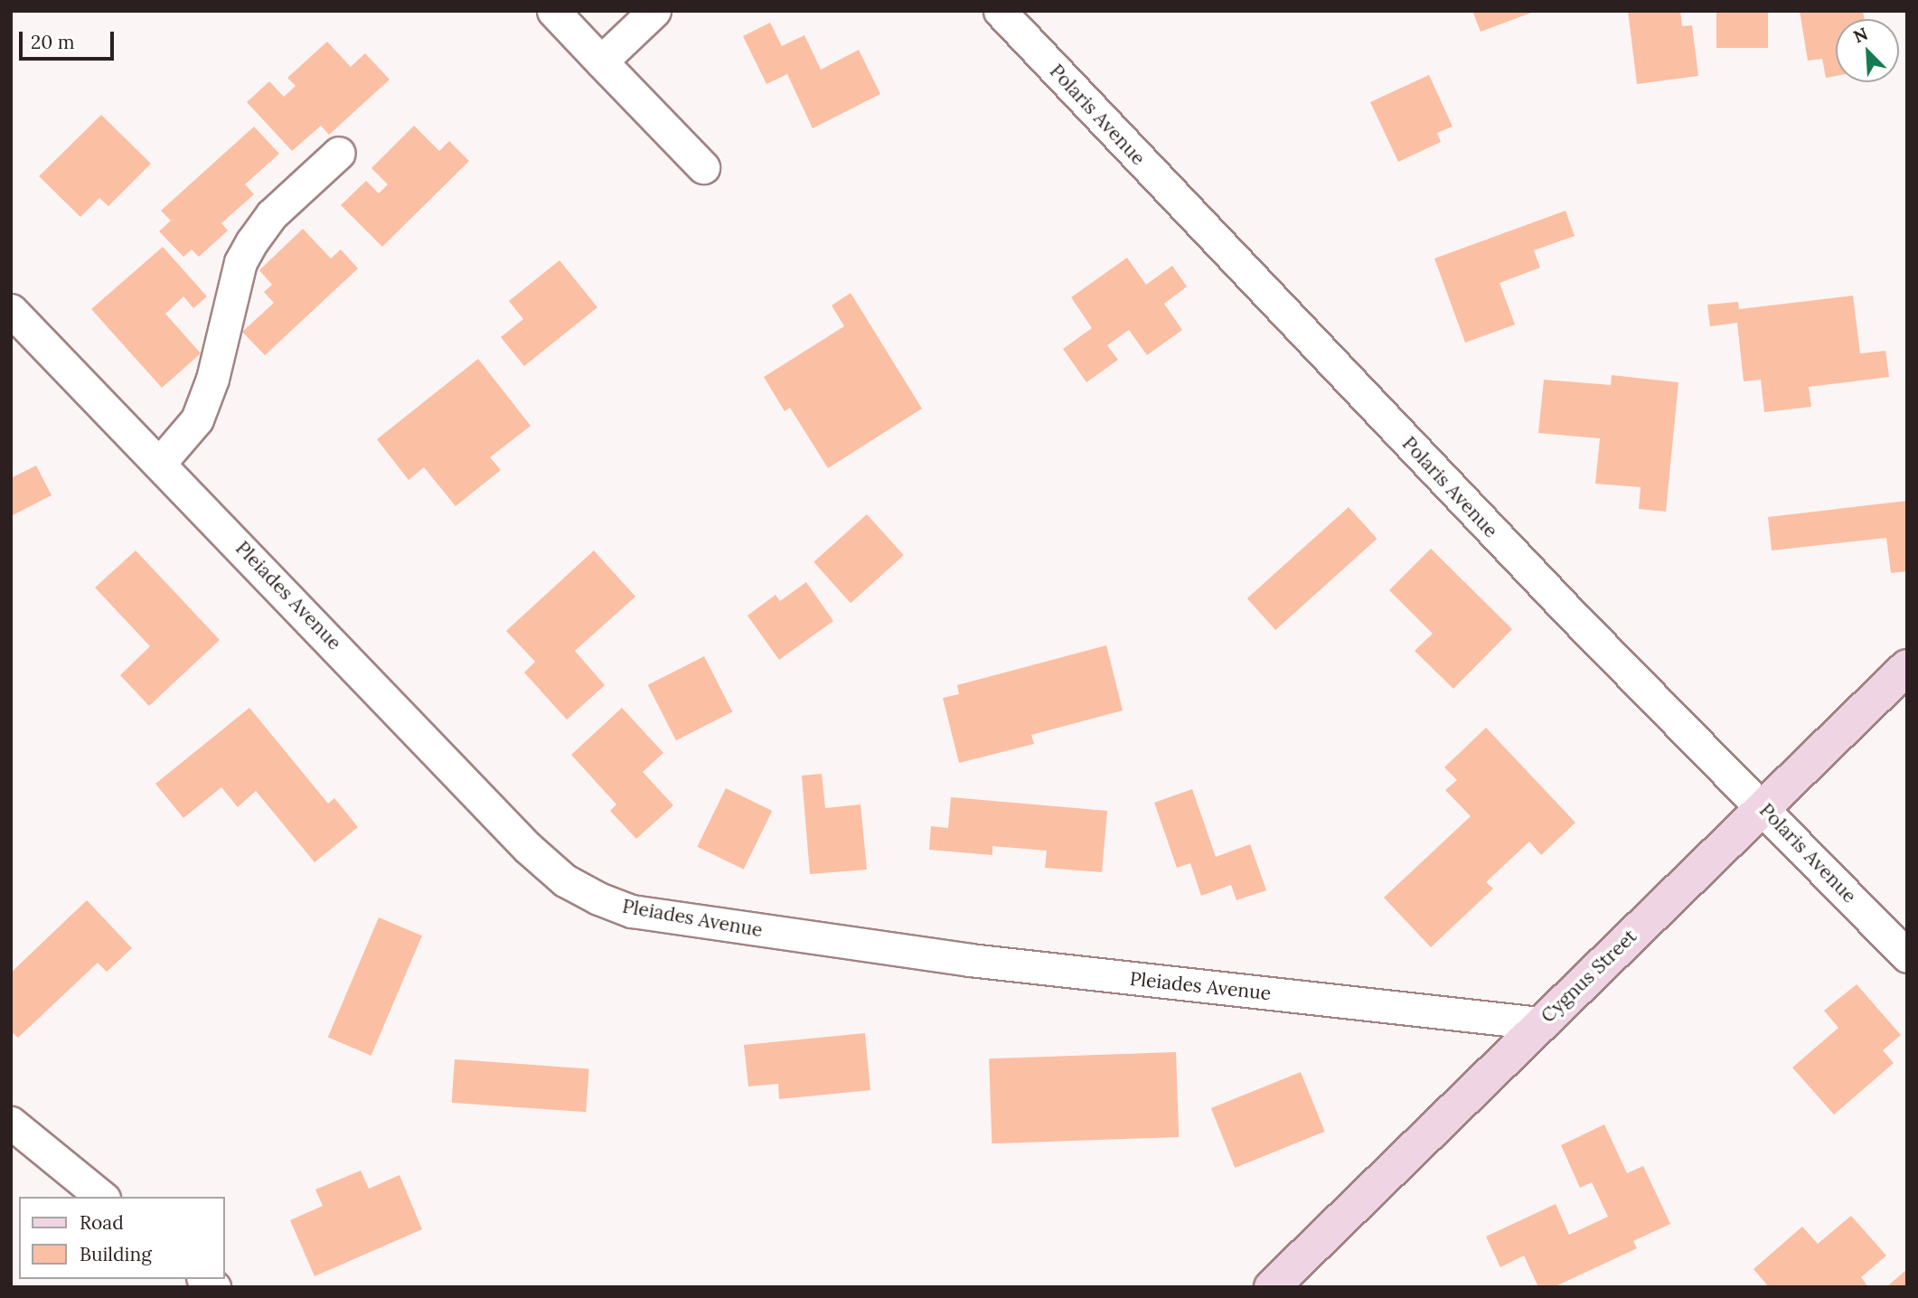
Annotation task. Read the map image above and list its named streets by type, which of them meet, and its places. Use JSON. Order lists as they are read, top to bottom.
{
  "streets": {
    "street": ["Polaris Avenue", "Pleiades Avenue", "Cygnus Street"]
  },
  "crossings": [
    ["Polaris Avenue", "Cygnus Street"],
    ["Pleiades Avenue", "Cygnus Street"]
  ],
  "legend": ["Road", "Building"],
  "scale_bar": "20 m",
  "north": "top left"
}
